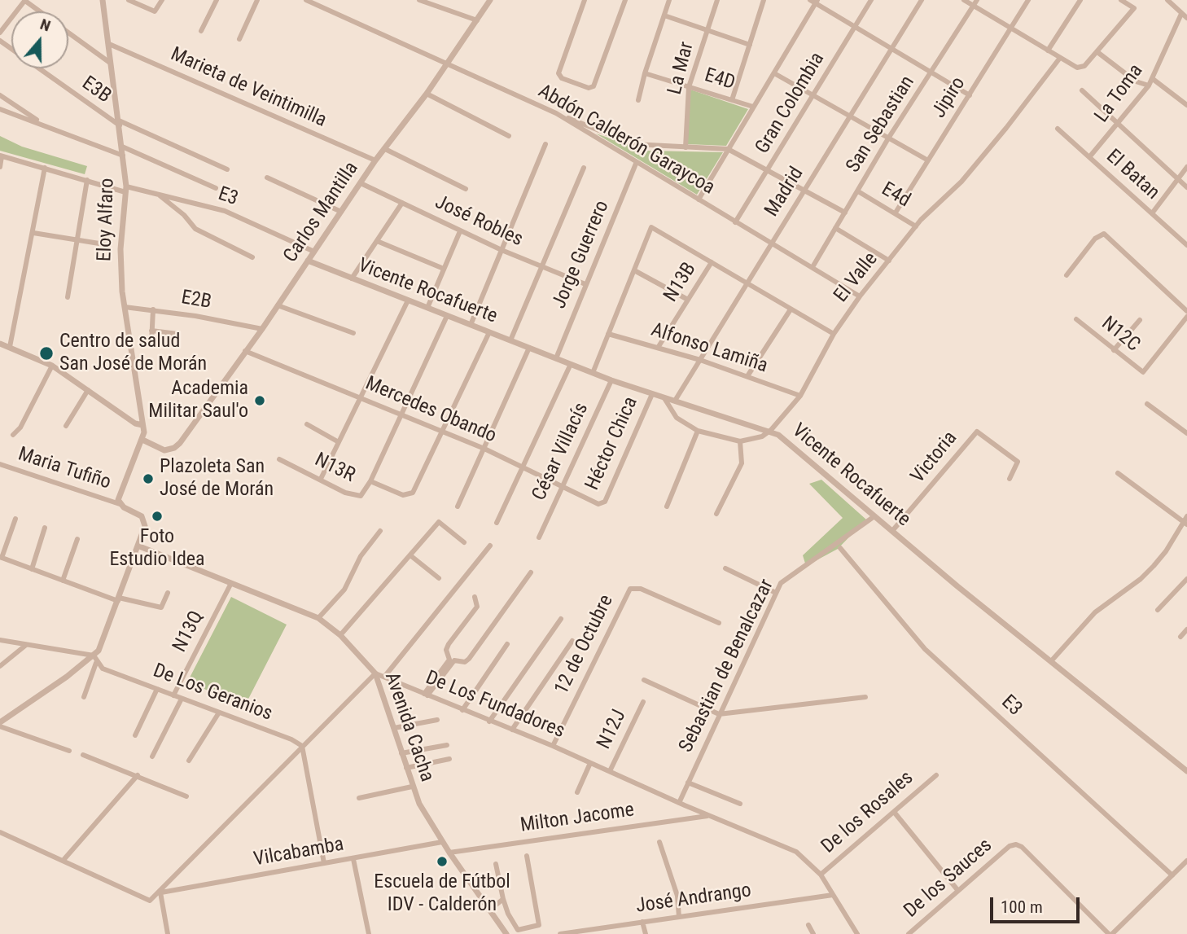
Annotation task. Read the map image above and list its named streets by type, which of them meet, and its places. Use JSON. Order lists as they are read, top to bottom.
{
  "streets": {
    "street": [
      "La Mar",
      "E4D",
      "Marieta de Veintimilla",
      "E3B",
      "La Toma",
      "Jipiro",
      "Gran Colombia",
      "San Sebastian",
      "Abdón Calderón Garaycoa",
      "El Batan",
      "Madrid",
      "E4d",
      "E3",
      "Carlos Mantilla",
      "Eloy Alfaro",
      "José Robles",
      "Jorge Guerrero",
      "El Valle",
      "N13B",
      "Vicente Rocafuerte",
      "E2B",
      "N12C",
      "Alfonso Lamiña",
      "Mercedes Obando",
      "Héctor Chica",
      "César Villacís",
      "Victoria",
      "N13R",
      "Maria Tufiño",
      "N13Q",
      "12 de Octubre",
      "Sebastian de Benalcazar",
      "De Los Geranios",
      "De Los Fundadores",
      "Avenida Cacha",
      "N12J",
      "De los Rosales",
      "Milton Jacome",
      "Vilcabamba",
      "De los Sauces",
      "José Andrango"
    ]
  },
  "crossings": [
    ["La Mar", "E4D"],
    ["Marieta de Veintimilla", "Carlos Mantilla"],
    ["Marieta de Veintimilla", "Eloy Alfaro"],
    ["E3B", "Eloy Alfaro"],
    ["La Toma", "El Batan"],
    ["Jipiro", "E4d"],
    ["Gran Colombia", "Abdón Calderón Garaycoa"],
    ["San Sebastian", "Abdón Calderón Garaycoa"],
    ["San Sebastian", "E4d"],
    ["Abdón Calderón Garaycoa", "Madrid"],
    ["Abdón Calderón Garaycoa", "Carlos Mantilla"],
    ["Abdón Calderón Garaycoa", "Jorge Guerrero"],
    ["Abdón Calderón Garaycoa", "El Valle"],
    ["Madrid", "Vicente Rocafuerte"],
    ["Madrid", "Alfonso Lamiña"],
    ["E4d", "El Valle"],
    ["E3", "Carlos Mantilla"],
    ["E3", "Eloy Alfaro"],
    ["Carlos Mantilla", "Eloy Alfaro"],
    ["Carlos Mantilla", "José Robles"],
    ["Carlos Mantilla", "Vicente Rocafuerte"],
    ["Carlos Mantilla", "E2B"],
    ["Carlos Mantilla", "Mercedes Obando"],
    ["Eloy Alfaro", "E2B"],
    ["José Robles", "Jorge Guerrero"],
    ["Jorge Guerrero", "Vicente Rocafuerte"],
    ["El Valle", "Vicente Rocafuerte"],
    ["El Valle", "Alfonso Lamiña"],
    ["N13B", "Alfonso Lamiña"],
    ["Vicente Rocafuerte", "Héctor Chica"],
    ["Vicente Rocafuerte", "César Villacís"],
    ["Vicente Rocafuerte", "Victoria"],
    ["Vicente Rocafuerte", "Sebastian de Benalcazar"],
    ["Mercedes Obando", "Héctor Chica"],
    ["Mercedes Obando", "César Villacís"],
    ["N13Q", "De Los Geranios"],
    ["N13Q", "Avenida Cacha"],
    ["12 de Octubre", "De Los Fundadores"],
    ["Sebastian de Benalcazar", "De Los Fundadores"],
    ["Sebastian de Benalcazar", "Milton Jacome"],
    ["De Los Fundadores", "Avenida Cacha"],
    ["De Los Fundadores", "N12J"],
    ["De Los Fundadores", "De los Rosales"],
    ["De Los Fundadores", "Milton Jacome"],
    ["De Los Fundadores", "José Andrango"],
    ["Avenida Cacha", "Milton Jacome"],
    ["Avenida Cacha", "Vilcabamba"]
  ],
  "places": [
    "Centro de salud San José de Morán",
    "Academia Militar Saul'o",
    "Plazoleta San José de Morán",
    "Foto Estudio Idea",
    "Escuela de Fútbol IDV - Calderón"
  ],
  "scale_bar": "100 m",
  "north": "top"
}
